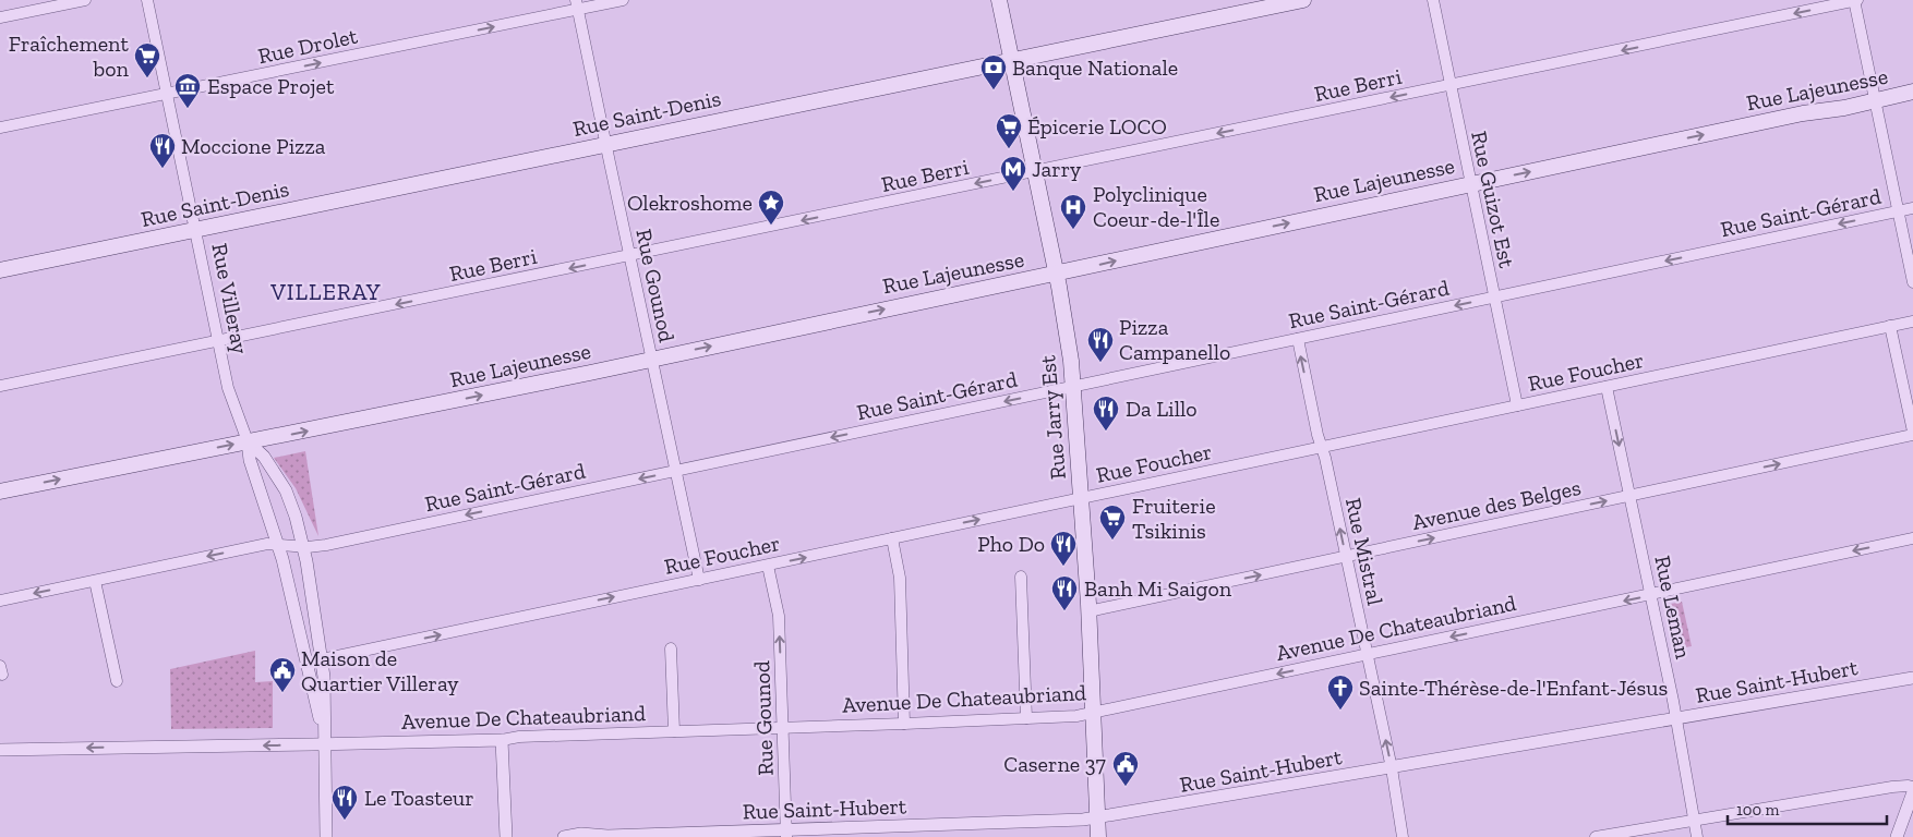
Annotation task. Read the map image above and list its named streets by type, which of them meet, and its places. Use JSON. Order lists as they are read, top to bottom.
{
  "streets": {
    "main road": ["Rue Lajeunesse", "Rue Saint-Denis", "Rue Jarry Est"],
    "street": [
      "Rue Drolet",
      "Rue Berri",
      "Rue Guizot Est",
      "Rue Saint-Gérard",
      "Rue Gounod",
      "Rue Villeray",
      "Rue Foucher",
      "Avenue des Belges",
      "Rue Mistral",
      "Rue Leman",
      "Avenue De Chateaubriand",
      "Rue Saint-Hubert"
    ]
  },
  "crossings": [
    ["Rue Drolet", "Rue Gounod"],
    ["Rue Drolet", "Rue Villeray"],
    ["Rue Berri", "Rue Guizot Est"],
    ["Rue Berri", "Rue Gounod"],
    ["Rue Berri", "Rue Villeray"],
    ["Rue Berri", "Rue Jarry Est"],
    ["Rue Lajeunesse", "Rue Guizot Est"],
    ["Rue Lajeunesse", "Rue Gounod"],
    ["Rue Lajeunesse", "Rue Villeray"],
    ["Rue Lajeunesse", "Rue Jarry Est"],
    ["Rue Saint-Denis", "Rue Gounod"],
    ["Rue Saint-Denis", "Rue Villeray"],
    ["Rue Saint-Denis", "Rue Jarry Est"],
    ["Rue Guizot Est", "Rue Saint-Gérard"],
    ["Rue Guizot Est", "Rue Foucher"],
    ["Rue Saint-Gérard", "Rue Gounod"],
    ["Rue Saint-Gérard", "Rue Villeray"],
    ["Rue Saint-Gérard", "Rue Jarry Est"],
    ["Rue Saint-Gérard", "Rue Mistral"],
    ["Rue Gounod", "Rue Foucher"],
    ["Rue Gounod", "Avenue De Chateaubriand"],
    ["Rue Gounod", "Rue Saint-Hubert"],
    ["Rue Villeray", "Rue Foucher"],
    ["Rue Villeray", "Avenue De Chateaubriand"],
    ["Rue Foucher", "Rue Jarry Est"],
    ["Rue Foucher", "Rue Mistral"],
    ["Rue Foucher", "Rue Leman"],
    ["Rue Jarry Est", "Avenue des Belges"],
    ["Rue Jarry Est", "Avenue De Chateaubriand"],
    ["Rue Jarry Est", "Rue Saint-Hubert"],
    ["Avenue des Belges", "Rue Mistral"],
    ["Avenue des Belges", "Rue Leman"],
    ["Rue Mistral", "Avenue De Chateaubriand"],
    ["Rue Mistral", "Rue Saint-Hubert"],
    ["Rue Leman", "Avenue De Chateaubriand"],
    ["Rue Leman", "Rue Saint-Hubert"]
  ],
  "one_way": [
    "Rue Drolet",
    "Rue Berri",
    "Rue Lajeunesse",
    "Rue Saint-Gérard",
    "Rue Foucher",
    "Avenue des Belges",
    "Rue Mistral",
    "Avenue De Chateaubriand"
  ],
  "districts": ["VILLERAY"],
  "places": {
    "supermarket": ["Fraîchement bon", "Épicerie LOCO", "Fruiterie Tsikinis"],
    "bank": ["Banque Nationale"],
    "museum": ["Espace Projet"],
    "restaurant": [
      "Moccione Pizza",
      "Pizza Campanello",
      "Da Lillo",
      "Pho Do",
      "Banh Mi Saigon",
      "Le Toasteur"
    ],
    "metro station": ["Jarry"],
    "place": ["Olekroshome"],
    "hospital": ["Polyclinique Coeur-de-l'Île"],
    "public building": ["Maison de Quartier Villeray", "Caserne 37"],
    "church": ["Sainte-Thérèse-de-l'Enfant-Jésus"]
  },
  "scale_bar": "100 m"
}
